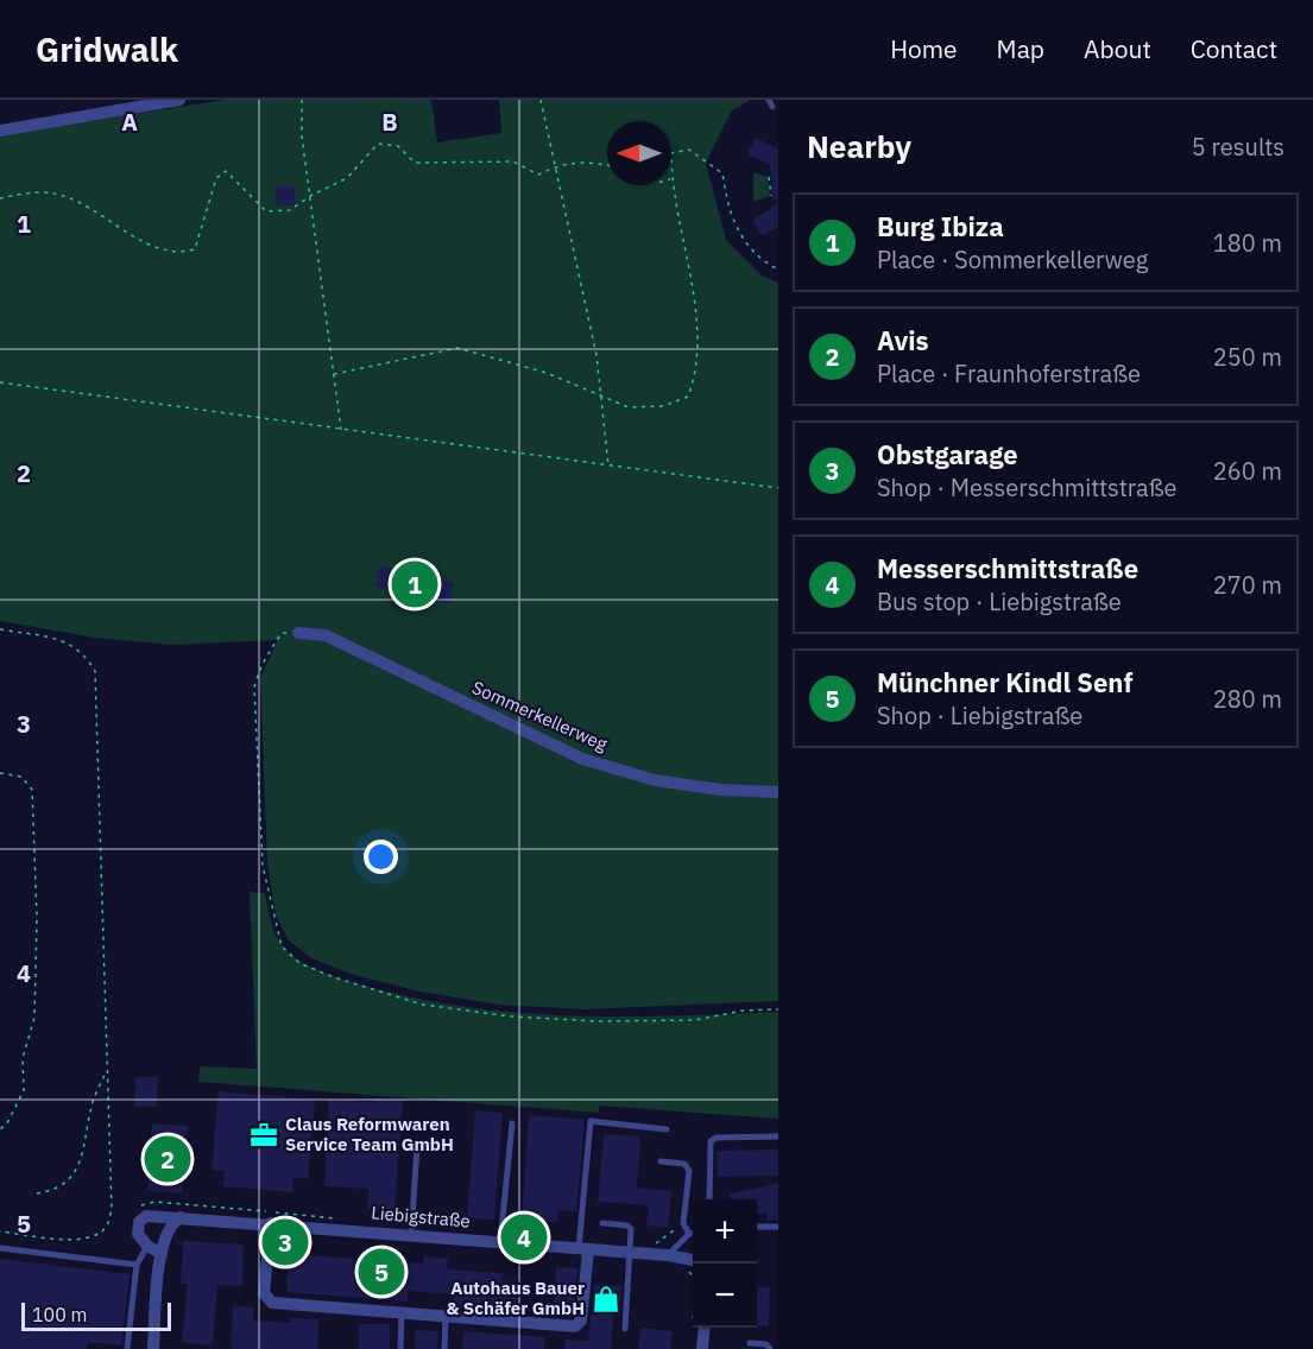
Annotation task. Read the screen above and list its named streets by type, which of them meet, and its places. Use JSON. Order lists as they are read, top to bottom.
{
  "streets": {
    "street": ["Sommerkellerweg", "Liebigstraße"]
  },
  "places": {
    "office": ["Claus Reformwaren Service Team GmbH"],
    "shop": ["Autohaus Bauer & Schäfer GmbH"]
  },
  "scale_bar": "100 m",
  "north": "left",
  "page": {
    "header": "Gridwalk",
    "nav": [
      "Home",
      "Map",
      "About",
      "Contact"
    ],
    "heading": ["Nearby", "5 results"],
    "list": [
      {
        "mark": "1",
        "name": "Burg Ibiza",
        "note": "Place · Sommerkellerweg",
        "value": "180 m"
      },
      {
        "mark": "2",
        "name": "Avis",
        "note": "Place · Fraunhoferstraße",
        "value": "250 m"
      },
      {
        "mark": "3",
        "name": "Obstgarage",
        "note": "Shop · Messerschmittstraße",
        "value": "260 m"
      },
      {
        "mark": "4",
        "name": "Messerschmittstraße",
        "note": "Bus stop · Liebigstraße",
        "value": "270 m"
      },
      {
        "mark": "5",
        "name": "Münchner Kindl Senf",
        "note": "Shop · Liebigstraße",
        "value": "280 m"
      }
    ],
    "pins": [
      "1",
      "2",
      "4",
      "3",
      "5"
    ],
    "map_buttons": ["+", "−"],
    "scale": "100 m"
  },
  "grid": {
    "columns": ["A", "B"],
    "rows": [
      "1",
      "2",
      "3",
      "4",
      "5"
    ]
  }
}
